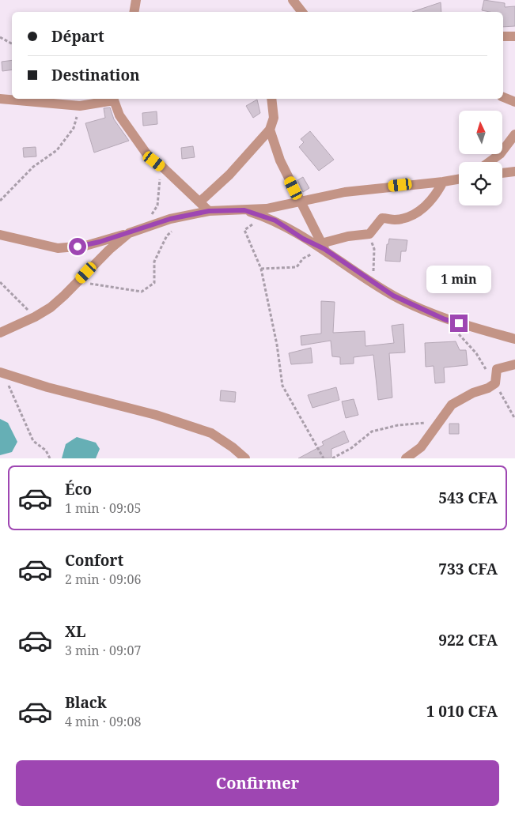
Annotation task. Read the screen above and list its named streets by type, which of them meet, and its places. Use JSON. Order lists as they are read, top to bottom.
{
  "north": "top",
  "page": {
    "banner": ["Départ", "Destination"],
    "bubble": "1 min",
    "list": [
      {
        "name": "Éco",
        "note": "1 min · 09:05",
        "value": "543 CFA"
      },
      {
        "name": "Confort",
        "note": "2 min · 09:06",
        "value": "733 CFA"
      },
      {
        "name": "XL",
        "note": "3 min · 09:07",
        "value": "922 CFA"
      },
      {
        "name": "Black",
        "note": "4 min · 09:08",
        "value": "1 010 CFA"
      }
    ],
    "buttons": "Confirmer"
  }
}
